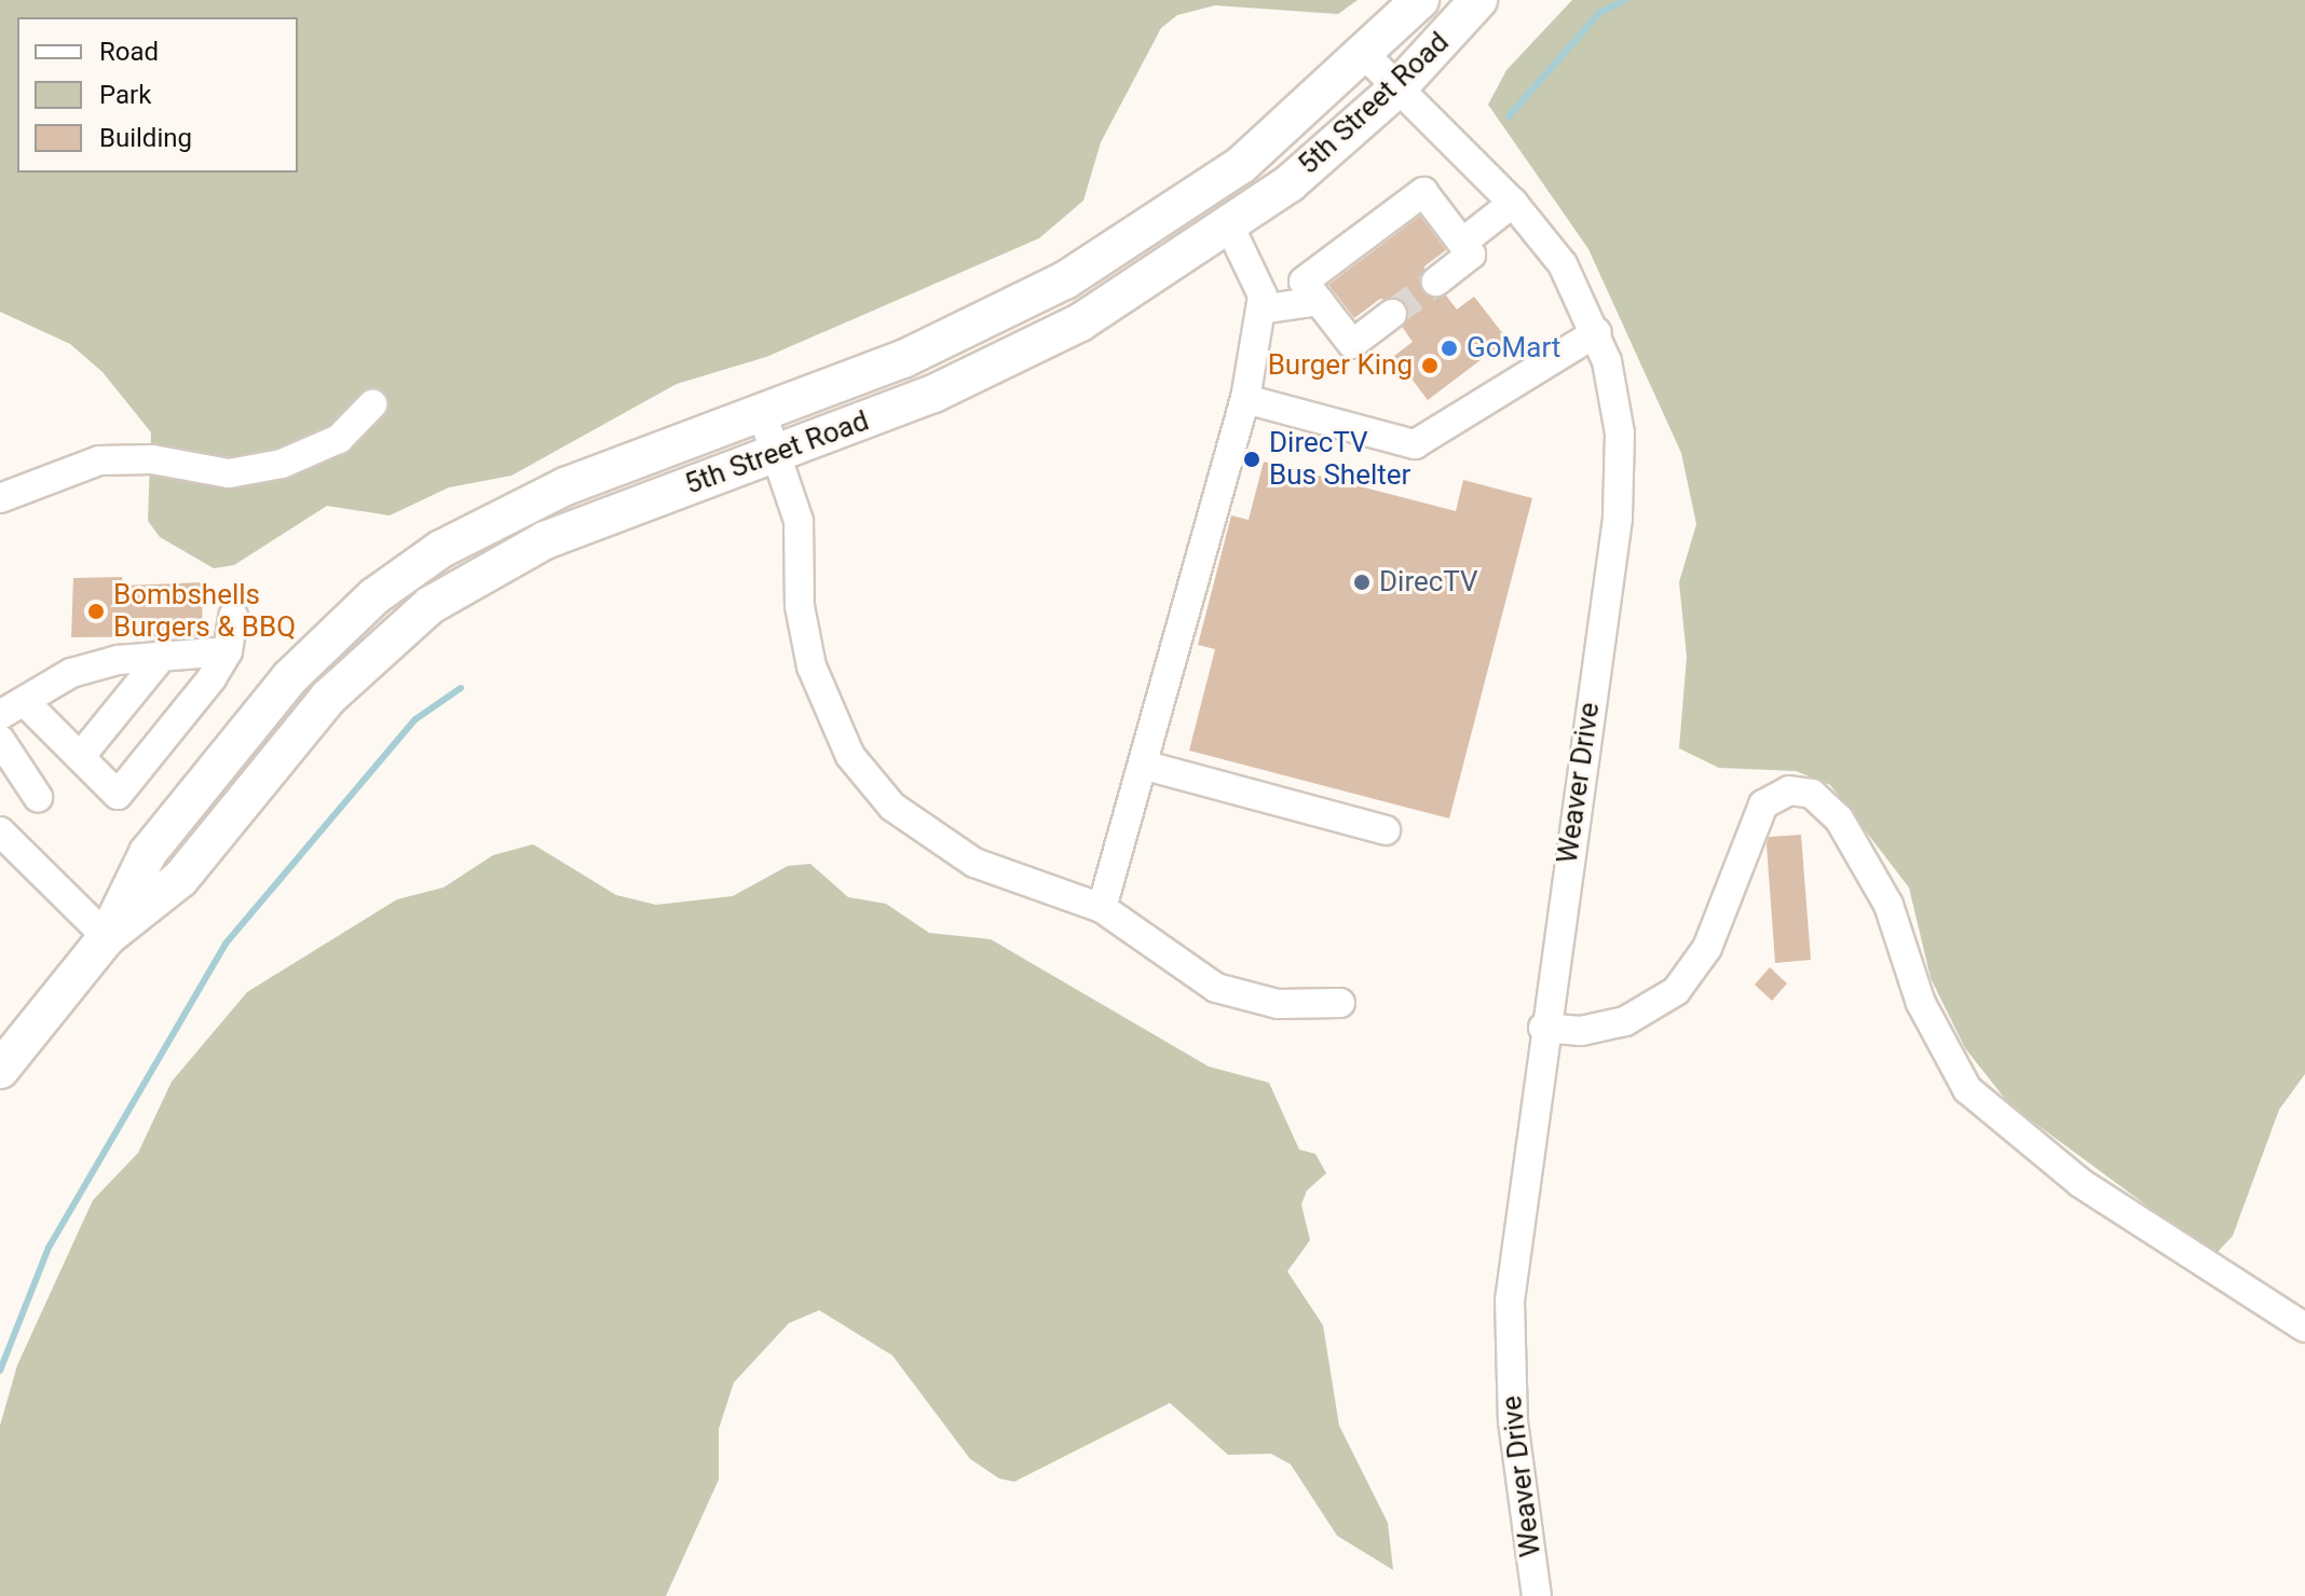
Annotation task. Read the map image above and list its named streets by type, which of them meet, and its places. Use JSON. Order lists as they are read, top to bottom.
{
  "streets": {
    "main road": ["5th Street Road"],
    "street": ["Weaver Drive"]
  },
  "crossings": [
    ["5th Street Road", "Weaver Drive"]
  ],
  "places": [
    "GoMart",
    "Burger King",
    "DirecTV Bus Shelter",
    "DirecTV",
    "Bombshells Burgers & BBQ"
  ],
  "legend": ["Road", "Park", "Building"]
}
